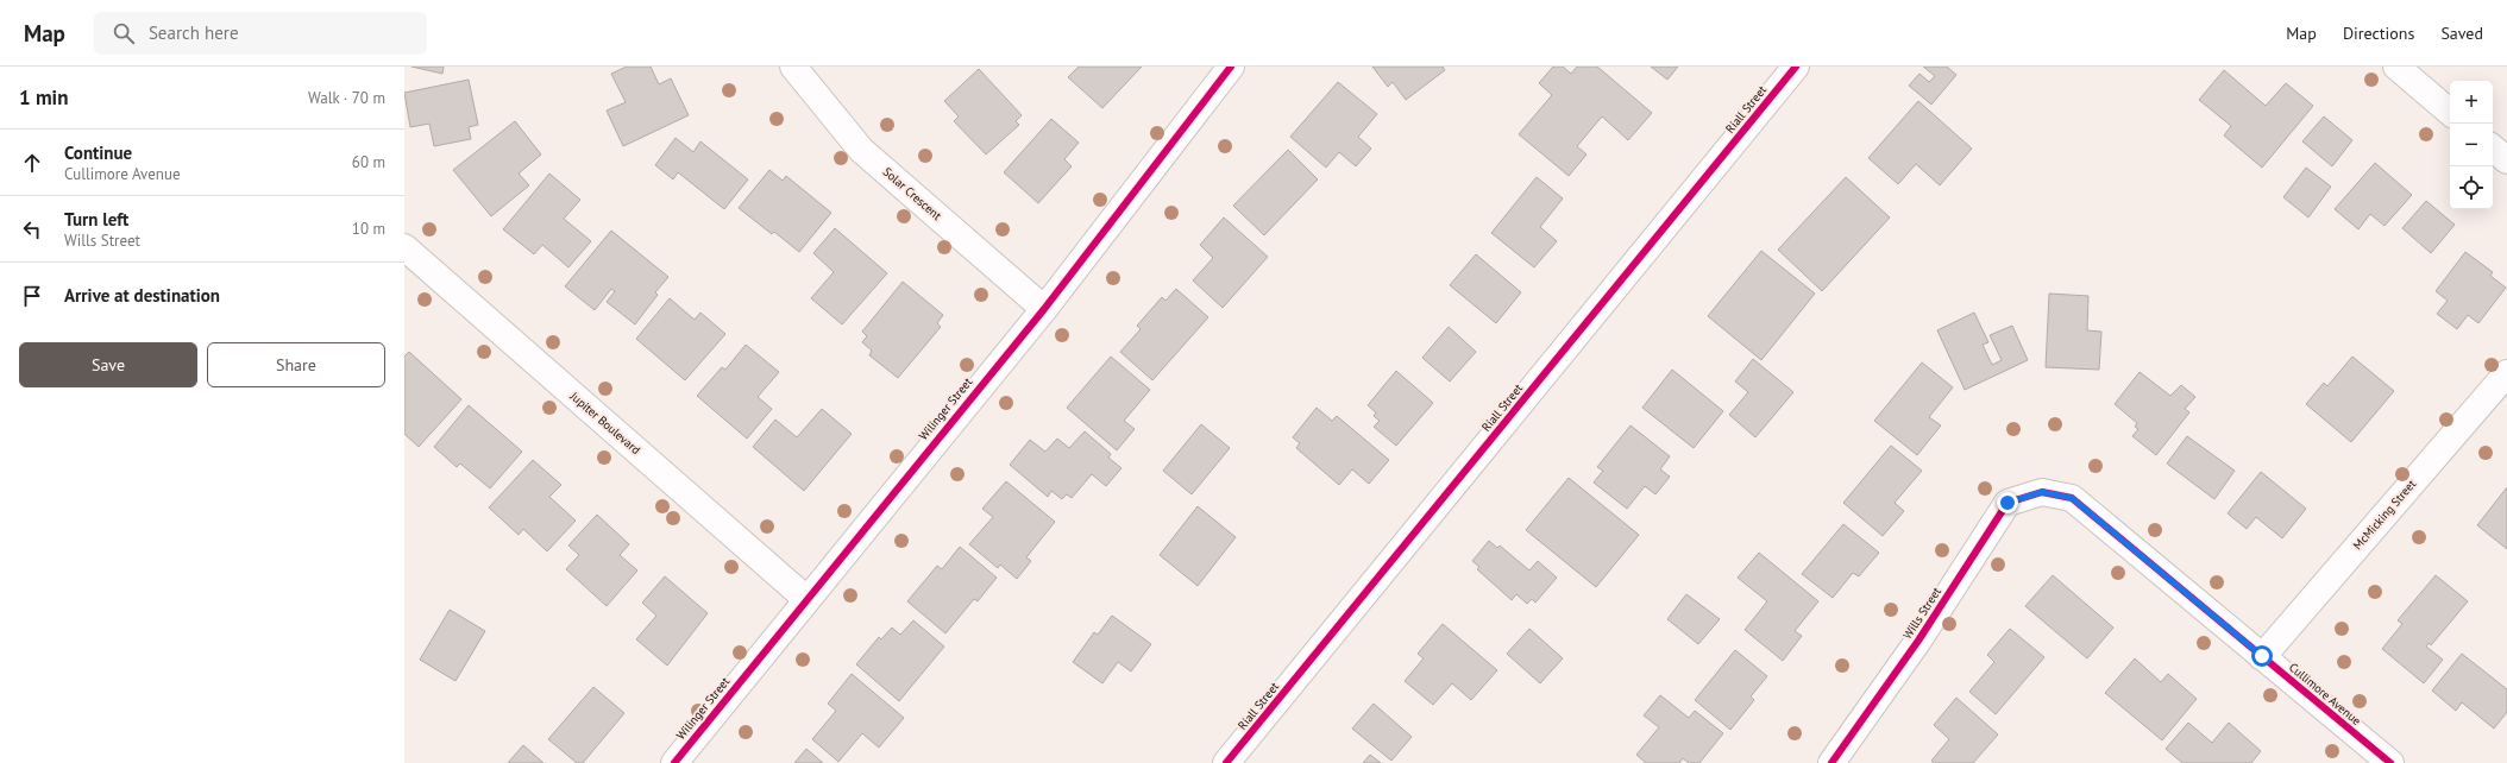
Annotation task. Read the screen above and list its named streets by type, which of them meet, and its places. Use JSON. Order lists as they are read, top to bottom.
{
  "streets": {
    "street": [
      "Riall Street",
      "Solar Crescent",
      "Wilinger Street",
      "Jupiter Boulevard",
      "McMicking Street",
      "Wills Street",
      "Cullimore Avenue"
    ]
  },
  "crossings": [
    ["Solar Crescent", "Wilinger Street"],
    ["Wilinger Street", "Jupiter Boulevard"],
    ["McMicking Street", "Cullimore Avenue"],
    ["Wills Street", "Cullimore Avenue"]
  ],
  "page": {
    "header": "Map",
    "search": "Search here",
    "nav": ["Map", "Directions", "Saved"],
    "heading": ["1 min", "Walk · 70 m"],
    "map_buttons": ["+", "−"],
    "list": [
      ["Continue", "Cullimore Avenue", "60 m"],
      ["Turn left", "Wills Street", "10 m"],
      "Arrive at destination"
    ],
    "buttons": ["Save", "Share"]
  }
}
